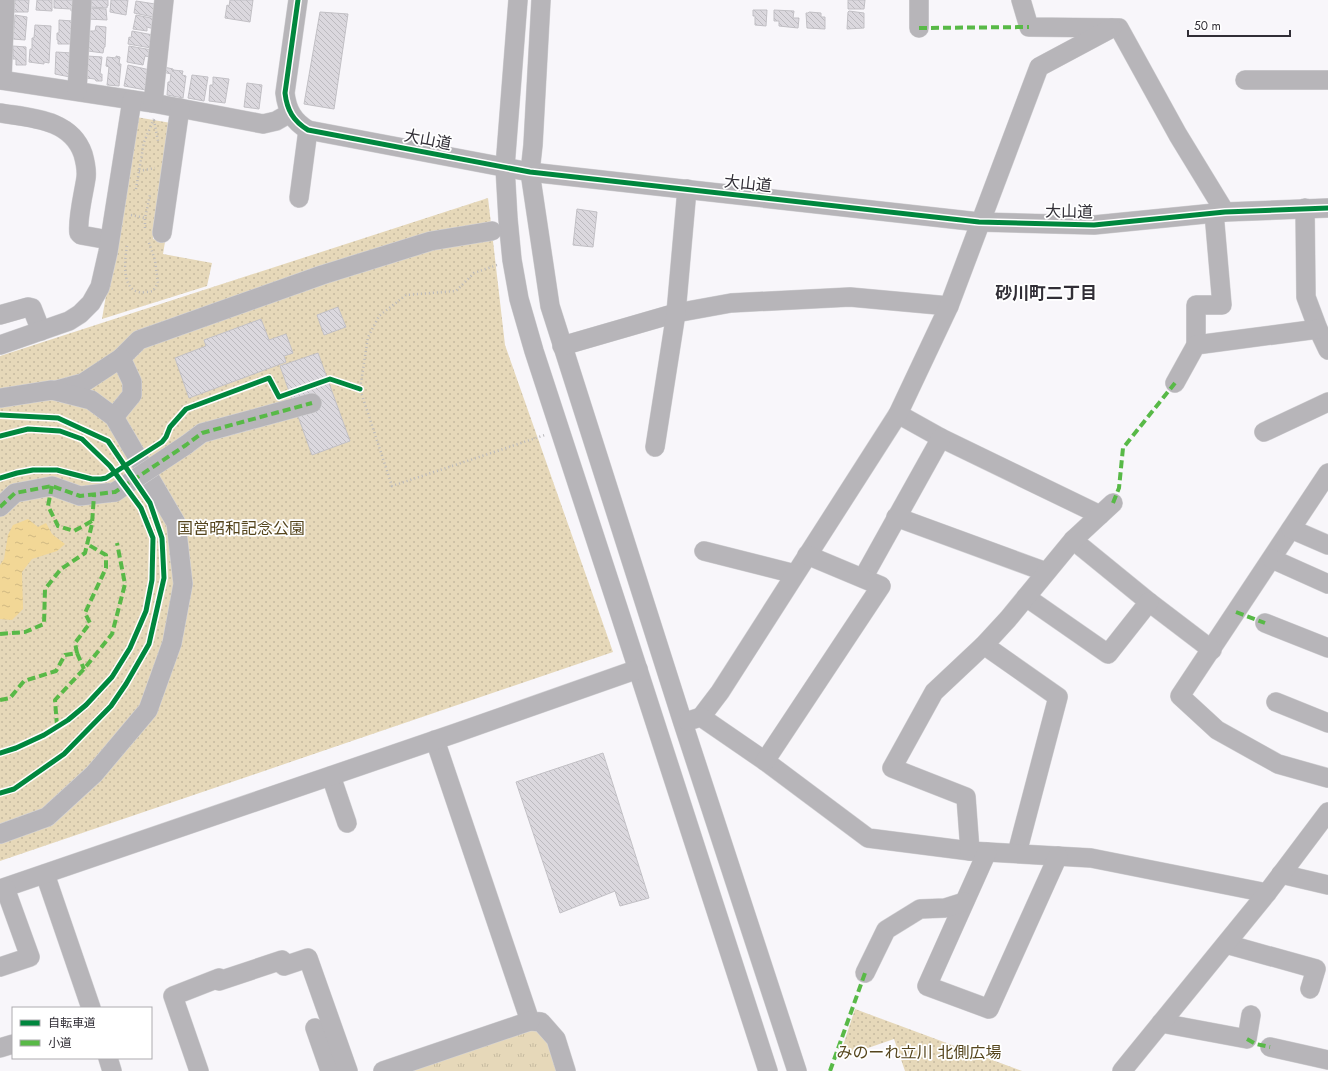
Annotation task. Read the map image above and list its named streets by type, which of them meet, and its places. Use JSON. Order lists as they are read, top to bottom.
{
  "streets": {
    "street": ["大山道"]
  },
  "districts": ["砂川町二丁目"],
  "parks": ["国営昭和記念公園", "みのーれ立川 北側広場"],
  "legend": ["自転車道", "小道"],
  "scale_bar": "50 m"
}
